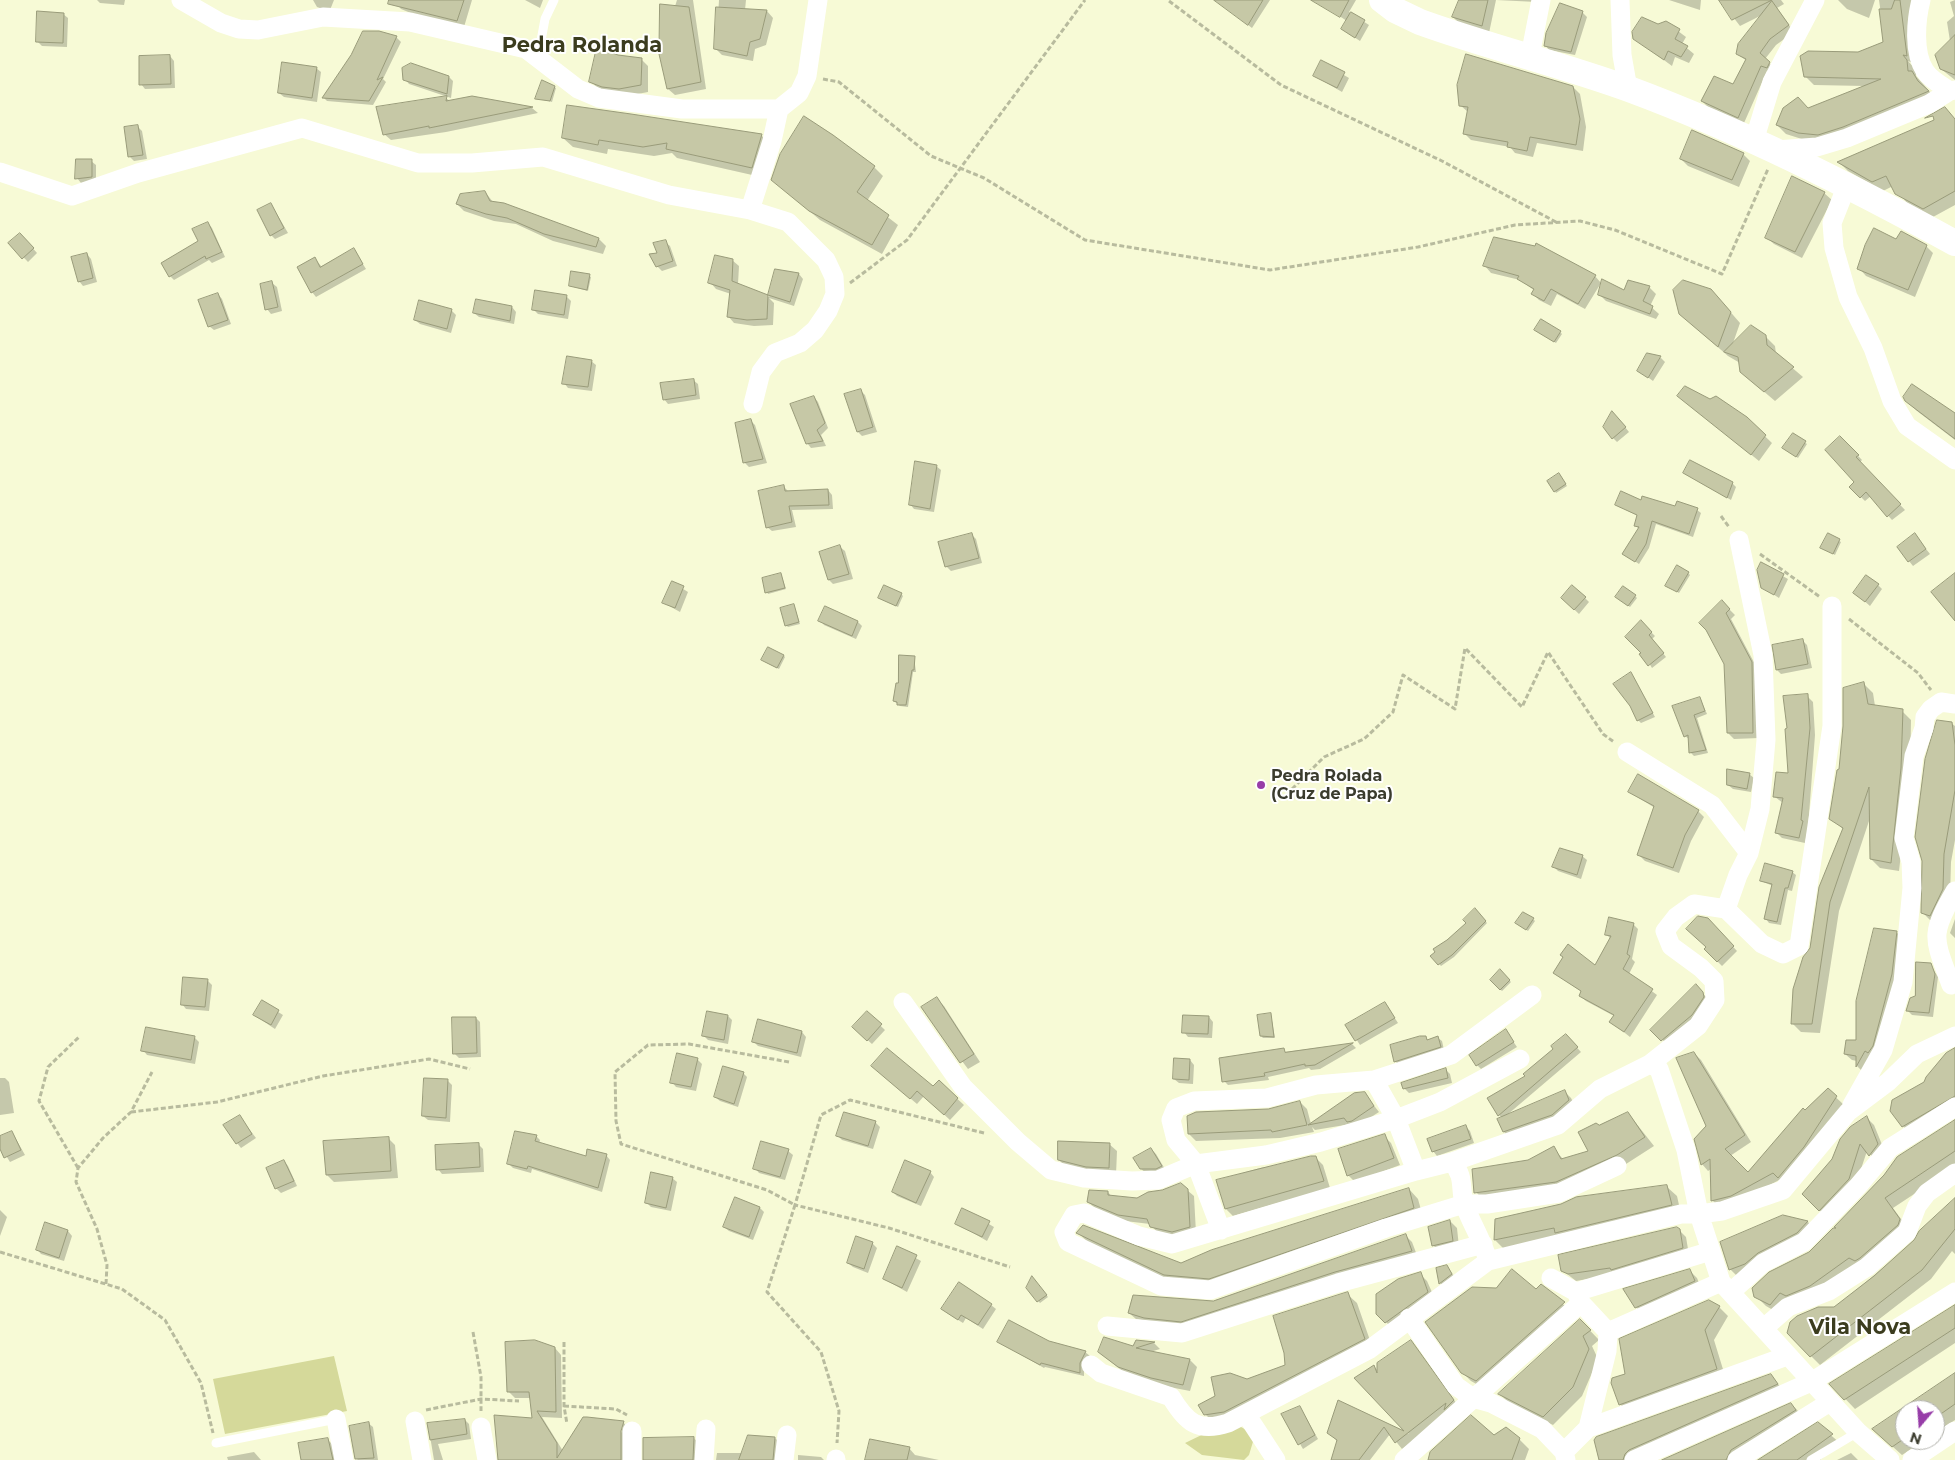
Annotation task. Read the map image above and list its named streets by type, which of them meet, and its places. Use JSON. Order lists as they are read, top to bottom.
{
  "districts": ["Pedra Rolanda", "Vila Nova"],
  "places": ["Pedra Rolada (Cruz de Papa)"],
  "north": "bottom"
}
